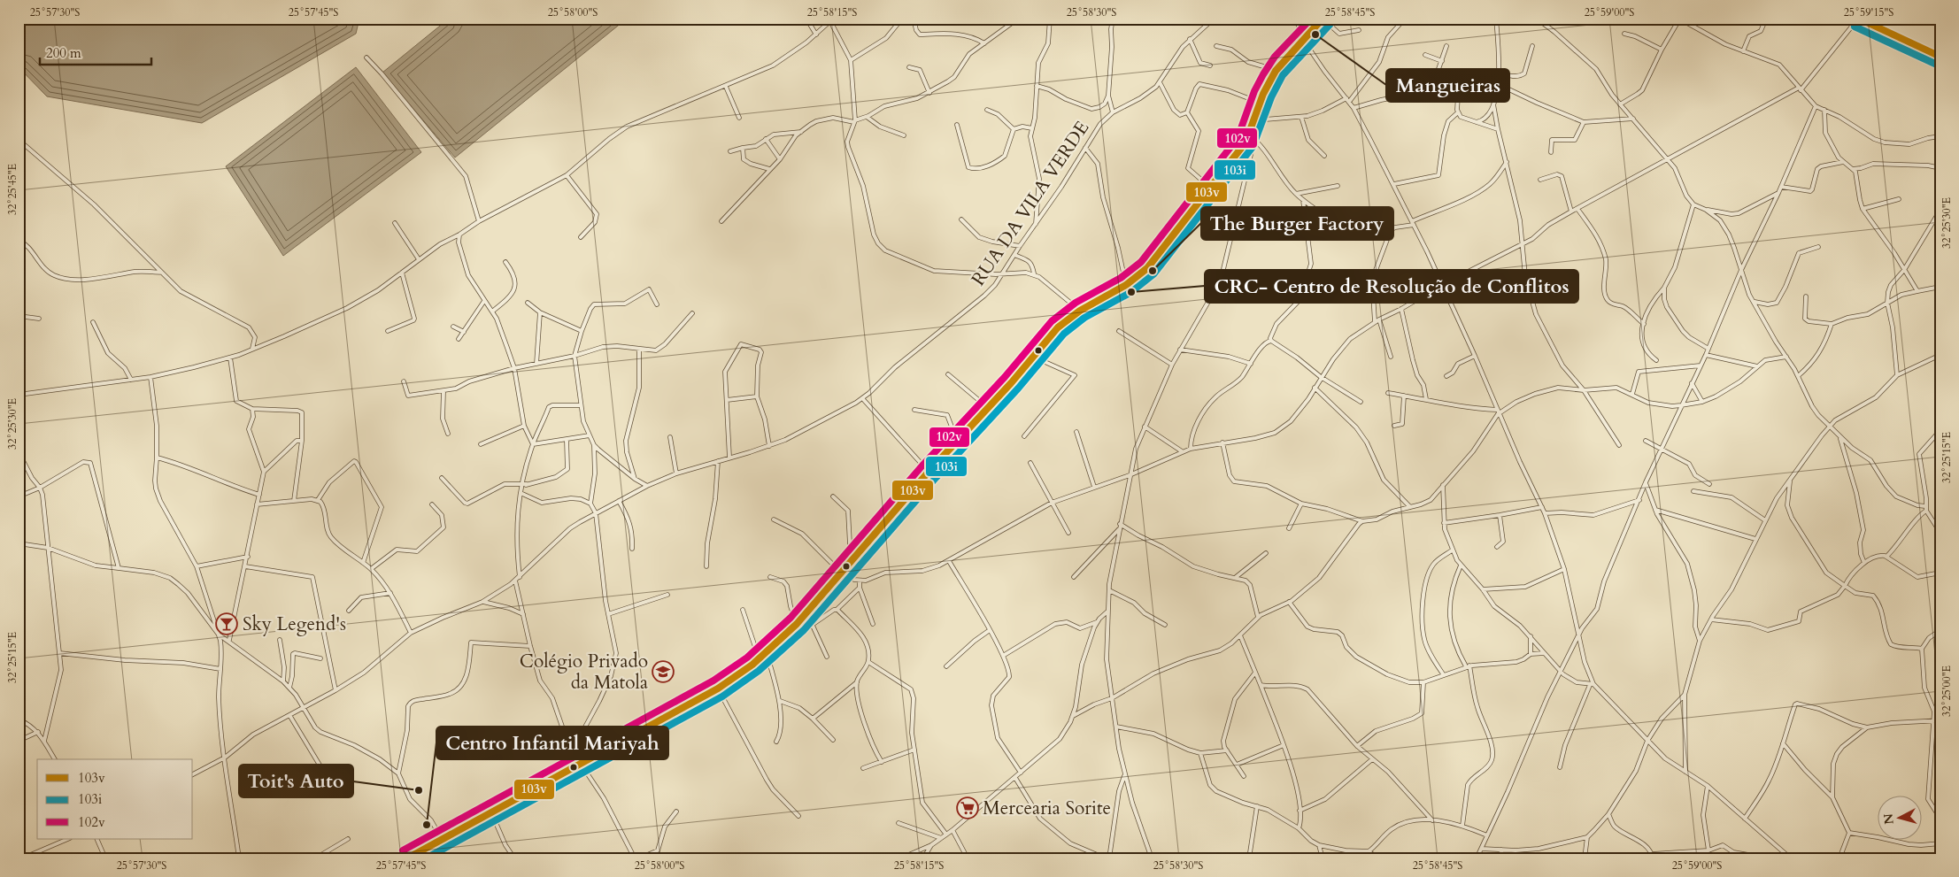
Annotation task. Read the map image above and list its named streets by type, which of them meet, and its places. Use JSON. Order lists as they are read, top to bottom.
{
  "streets": {
    "street": ["RUA DA VILA VERDE"]
  },
  "places": {
    "other": [
      "Mangueiras",
      "The Burger Factory",
      "CRC- Centro de Resolução de Conflitos",
      "Toit's Auto",
      "Centro Infantil Mariyah"
    ],
    "bar": ["Sky Legend's"],
    "school or university": ["Colégio Privado da Matola"],
    "supermarket": ["Mercearia Sorite"]
  },
  "lines": ["transit line 103v", "transit line 102v", "transit line 103i"],
  "legend": ["103v", "103i", "102v"],
  "scale_bar": "200 m",
  "north": "left",
  "coordinates": [
    "25°57'30\"S",
    "25°57'45\"S",
    "25°58'00\"S",
    "25°58'15\"S",
    "25°58'30\"S",
    "25°58'45\"S",
    "25°59'00\"S",
    "25°59'15\"S",
    "32°25'45\"E",
    "32°25'30\"E",
    "32°25'15\"E",
    "32°25'00\"E"
  ]
}
